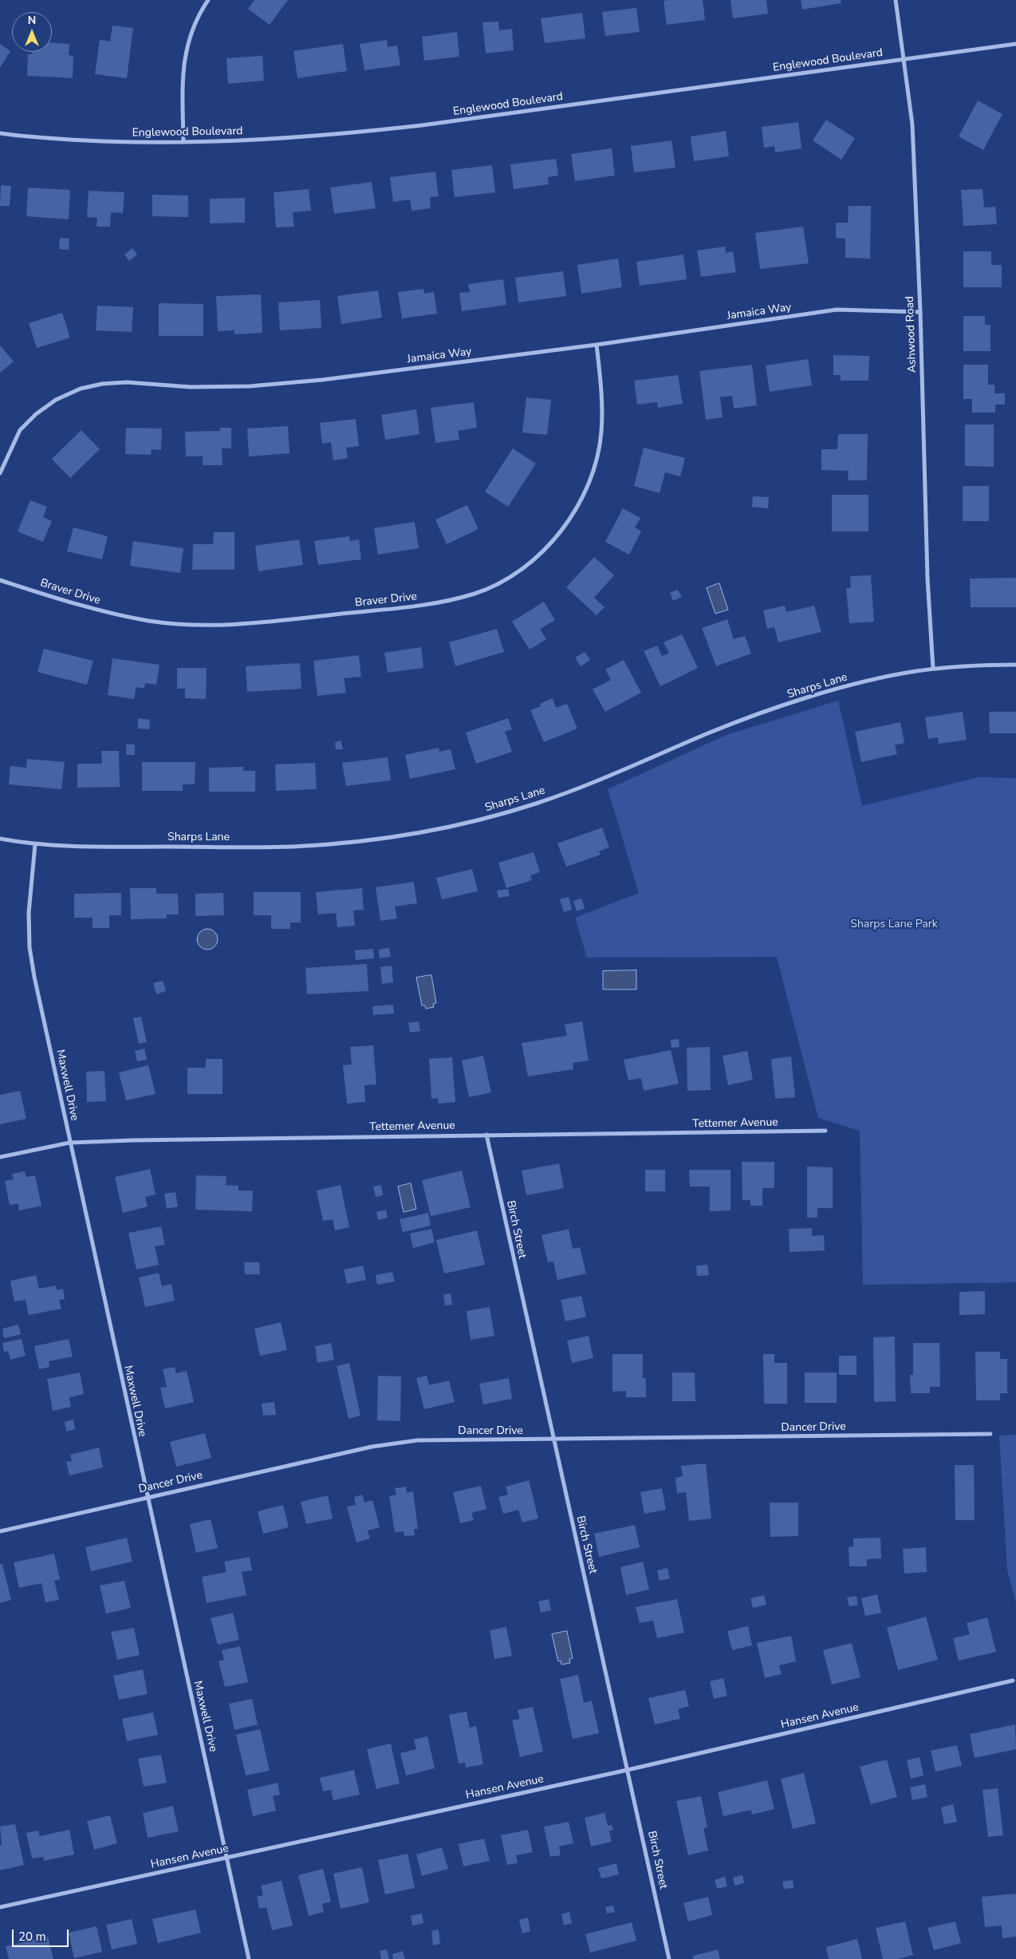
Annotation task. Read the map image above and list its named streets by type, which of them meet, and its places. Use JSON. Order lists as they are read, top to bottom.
{
  "streets": {
    "street": [
      "Englewood Boulevard",
      "Jamaica Way",
      "Ashwood Road",
      "Braver Drive",
      "Sharps Lane",
      "Maxwell Drive",
      "Tettemer Avenue",
      "Birch Street",
      "Dancer Drive",
      "Hansen Avenue"
    ]
  },
  "crossings": [
    ["Englewood Boulevard", "Ashwood Road"],
    ["Jamaica Way", "Ashwood Road"],
    ["Jamaica Way", "Braver Drive"],
    ["Ashwood Road", "Sharps Lane"],
    ["Sharps Lane", "Maxwell Drive"],
    ["Maxwell Drive", "Tettemer Avenue"],
    ["Maxwell Drive", "Dancer Drive"],
    ["Maxwell Drive", "Hansen Avenue"],
    ["Tettemer Avenue", "Birch Street"],
    ["Birch Street", "Dancer Drive"],
    ["Birch Street", "Hansen Avenue"]
  ],
  "parks": ["Sharps Lane Park"],
  "scale_bar": "20 m",
  "north": "top"
}
